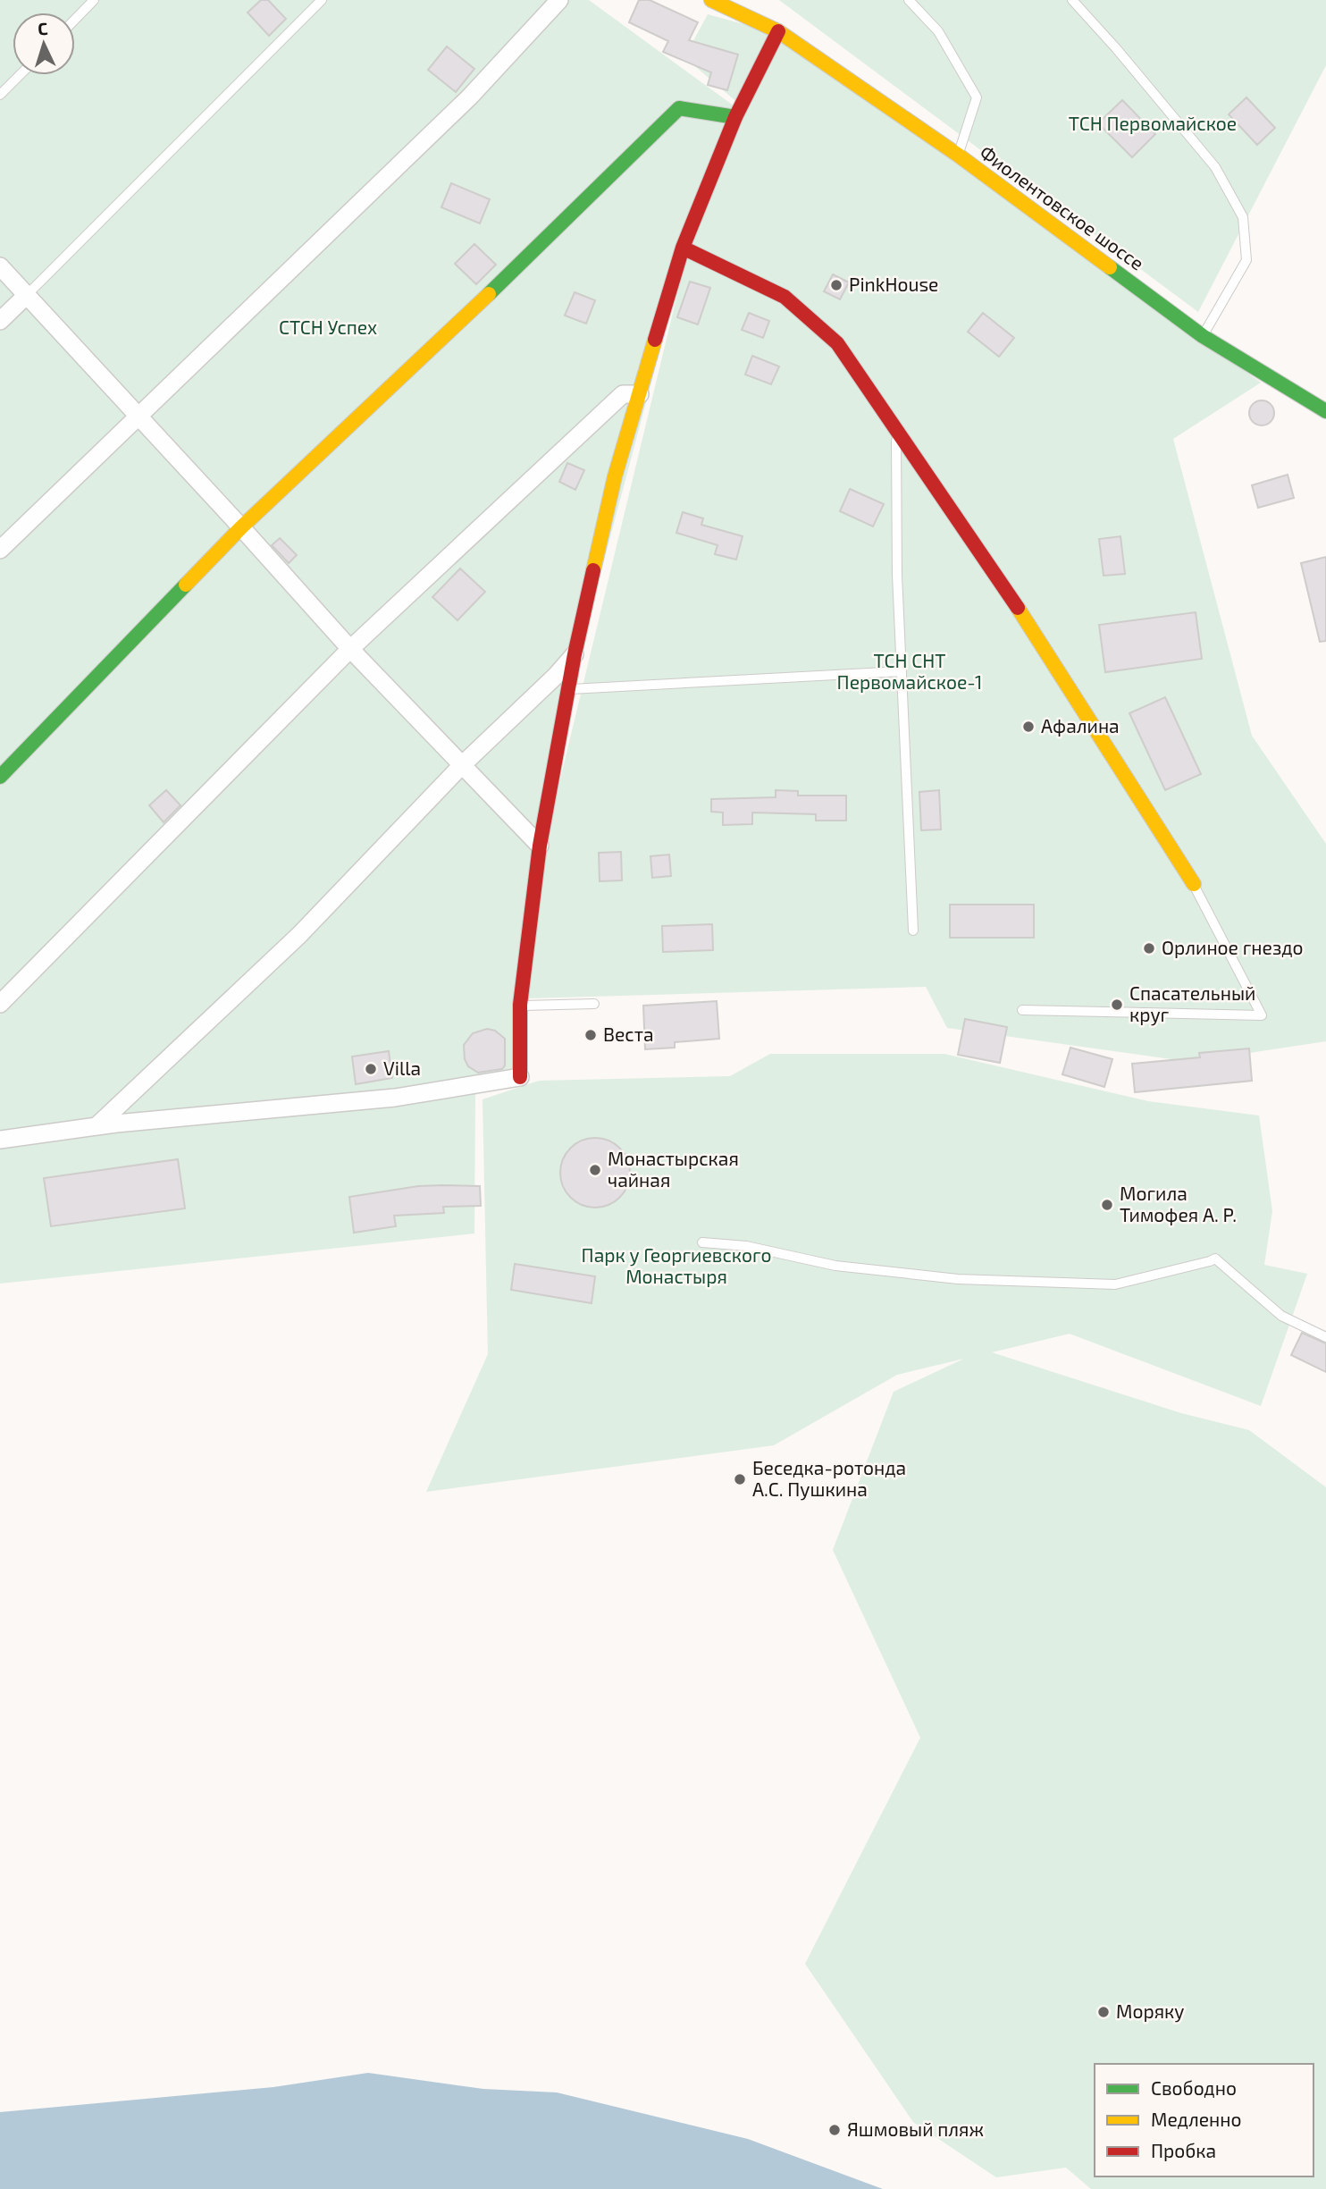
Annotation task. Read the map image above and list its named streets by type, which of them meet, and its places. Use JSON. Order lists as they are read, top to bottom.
{
  "streets": {
    "street": ["Фиолентовское шоссе"]
  },
  "parks": [
    "ТСН Первомайское",
    "СТСН Успех",
    "ТСН СНТ Первомайское-1",
    "Парк у Георгиевского Монастыря"
  ],
  "places": [
    "PinkHouse",
    "Афалина",
    "Орлиное гнездо",
    "Спасательный круг",
    "Веста",
    "Villa",
    "Монастырская чайная",
    "Могила Тимофея А. Р.",
    "Беседка-ротонда А.С. Пушкина",
    "Моряку",
    "Яшмовый пляж"
  ],
  "legend": ["Свободно", "Медленно", "Пробка"],
  "north": "top"
}
